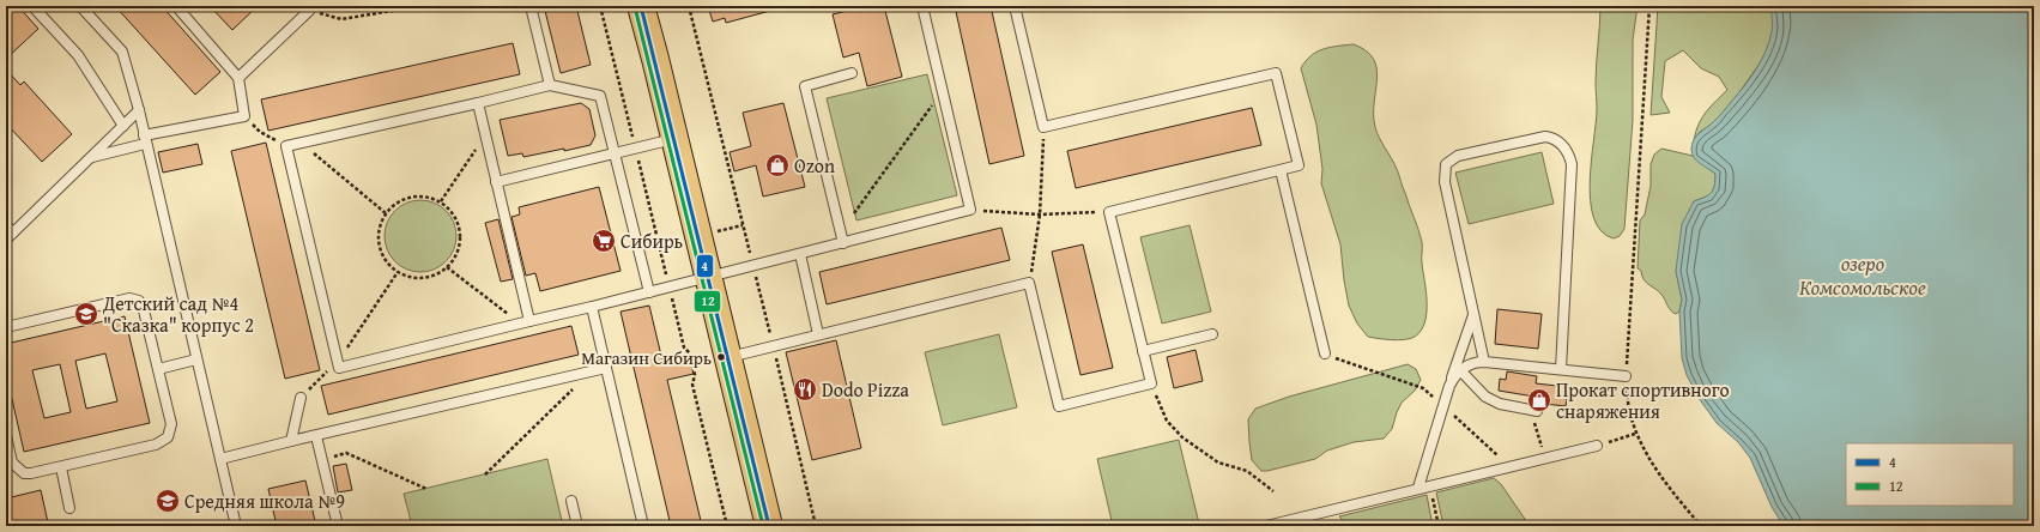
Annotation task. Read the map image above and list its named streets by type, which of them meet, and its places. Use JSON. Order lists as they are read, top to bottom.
{
  "water": ["озеро Комсомольское"],
  "places": {
    "shop": ["Ozon", "Прокат спортивного снаряжения"],
    "supermarket": ["Сибирь"],
    "school or university": ["Детский сад №4 \"Сказка\" корпус 2", "Средняя школа №9"],
    "other": ["Магазин Сибирь"],
    "restaurant": ["Dodo Pizza"]
  },
  "lines": ["transit line 4", "transit line 12"],
  "legend": ["4", "12"]
}
